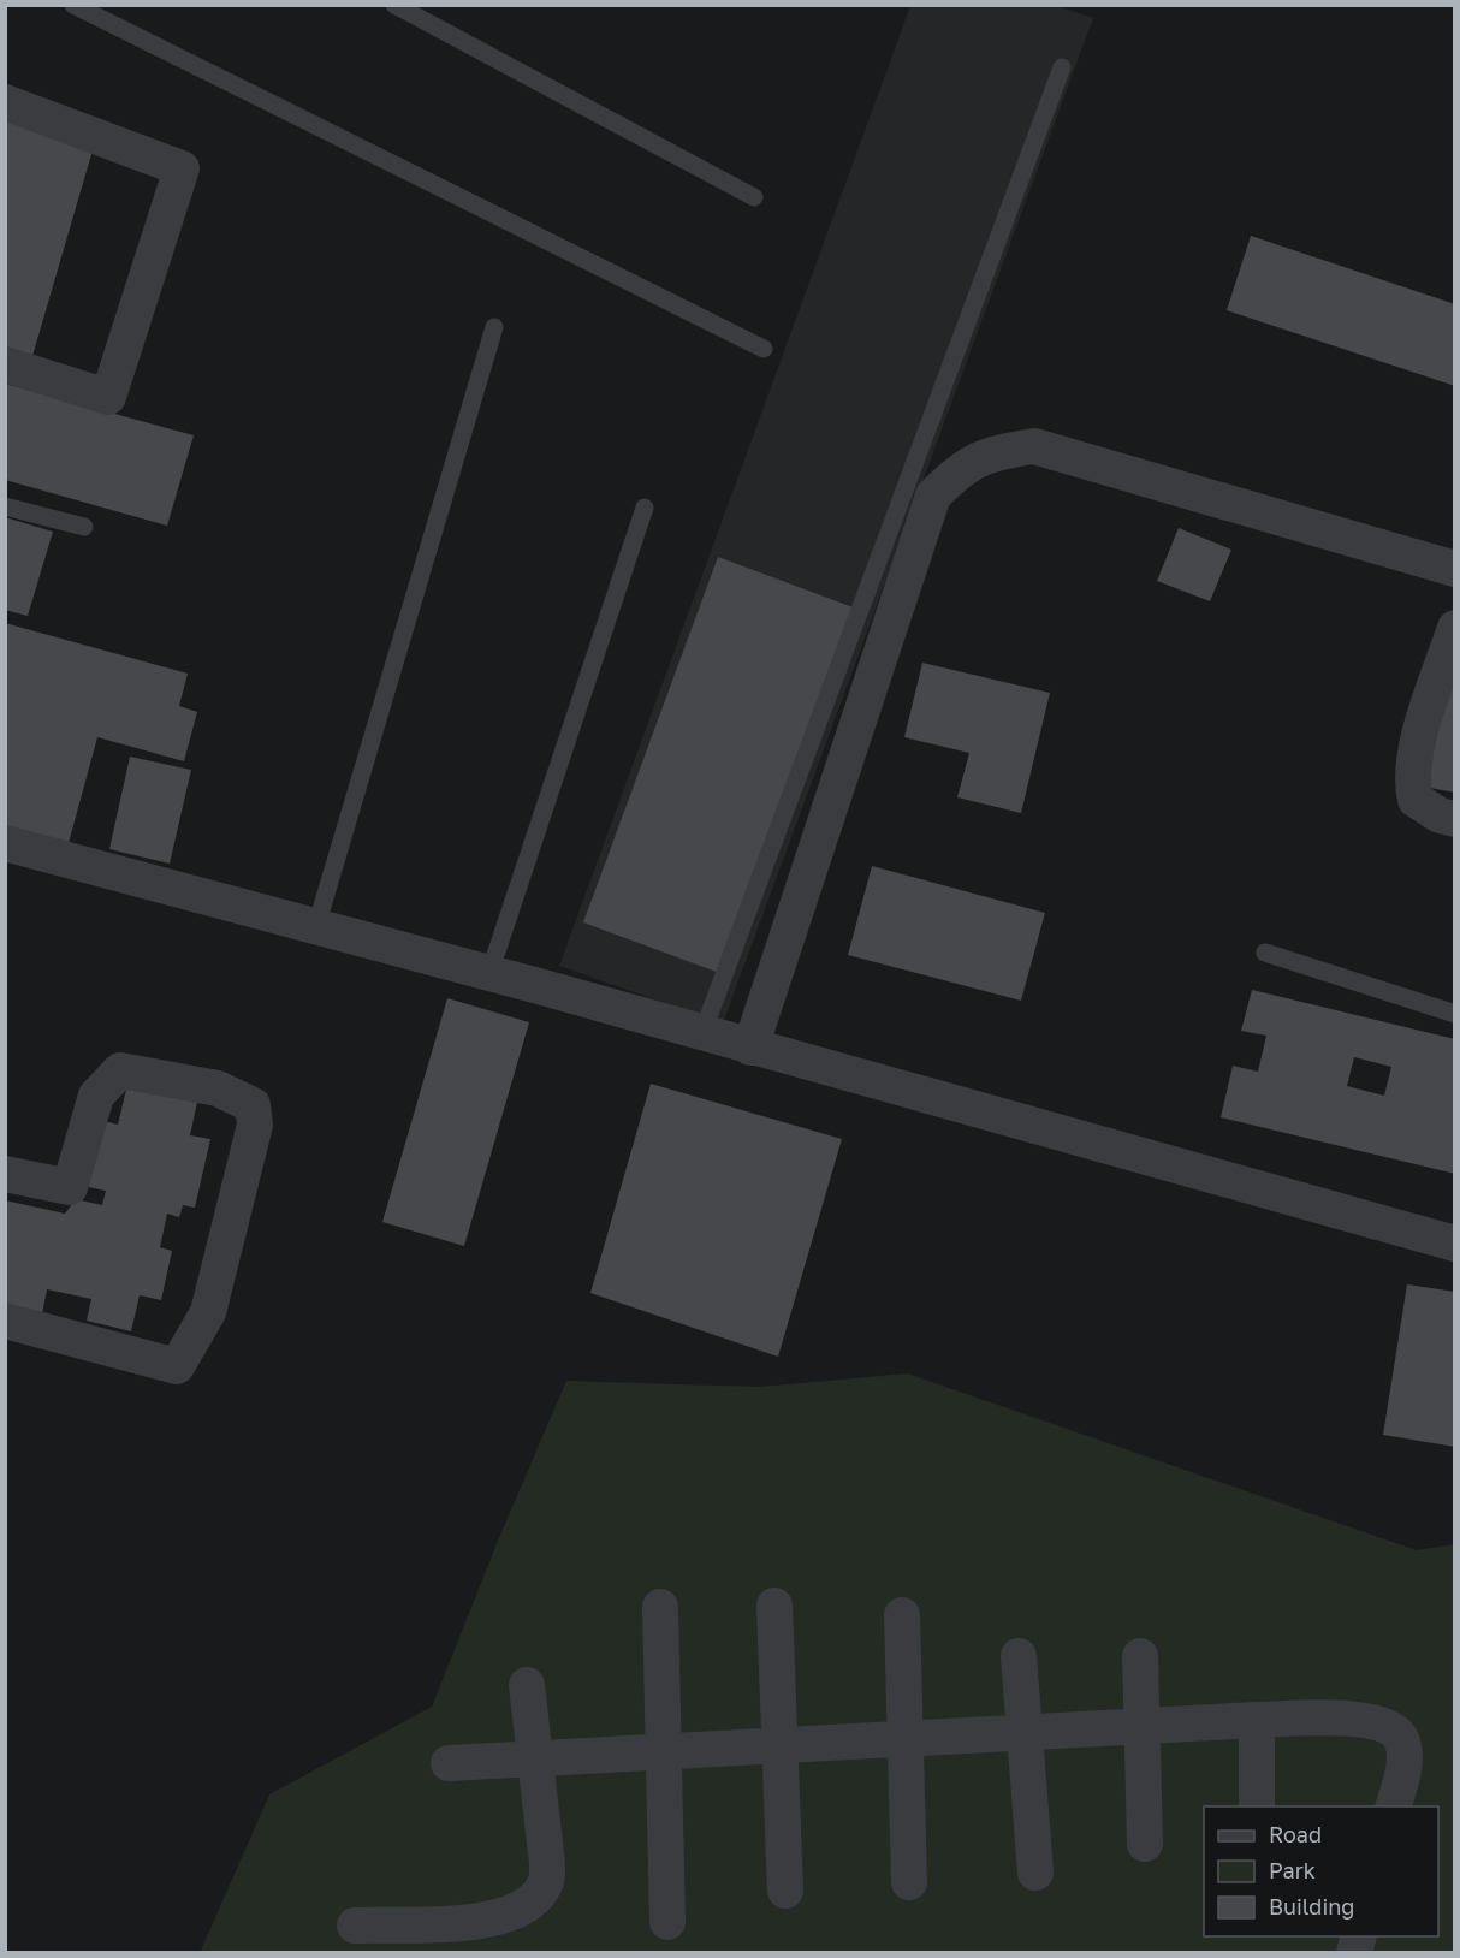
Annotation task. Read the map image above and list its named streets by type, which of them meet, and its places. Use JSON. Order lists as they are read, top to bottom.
{
  "legend": ["Road", "Park", "Building"]
}
